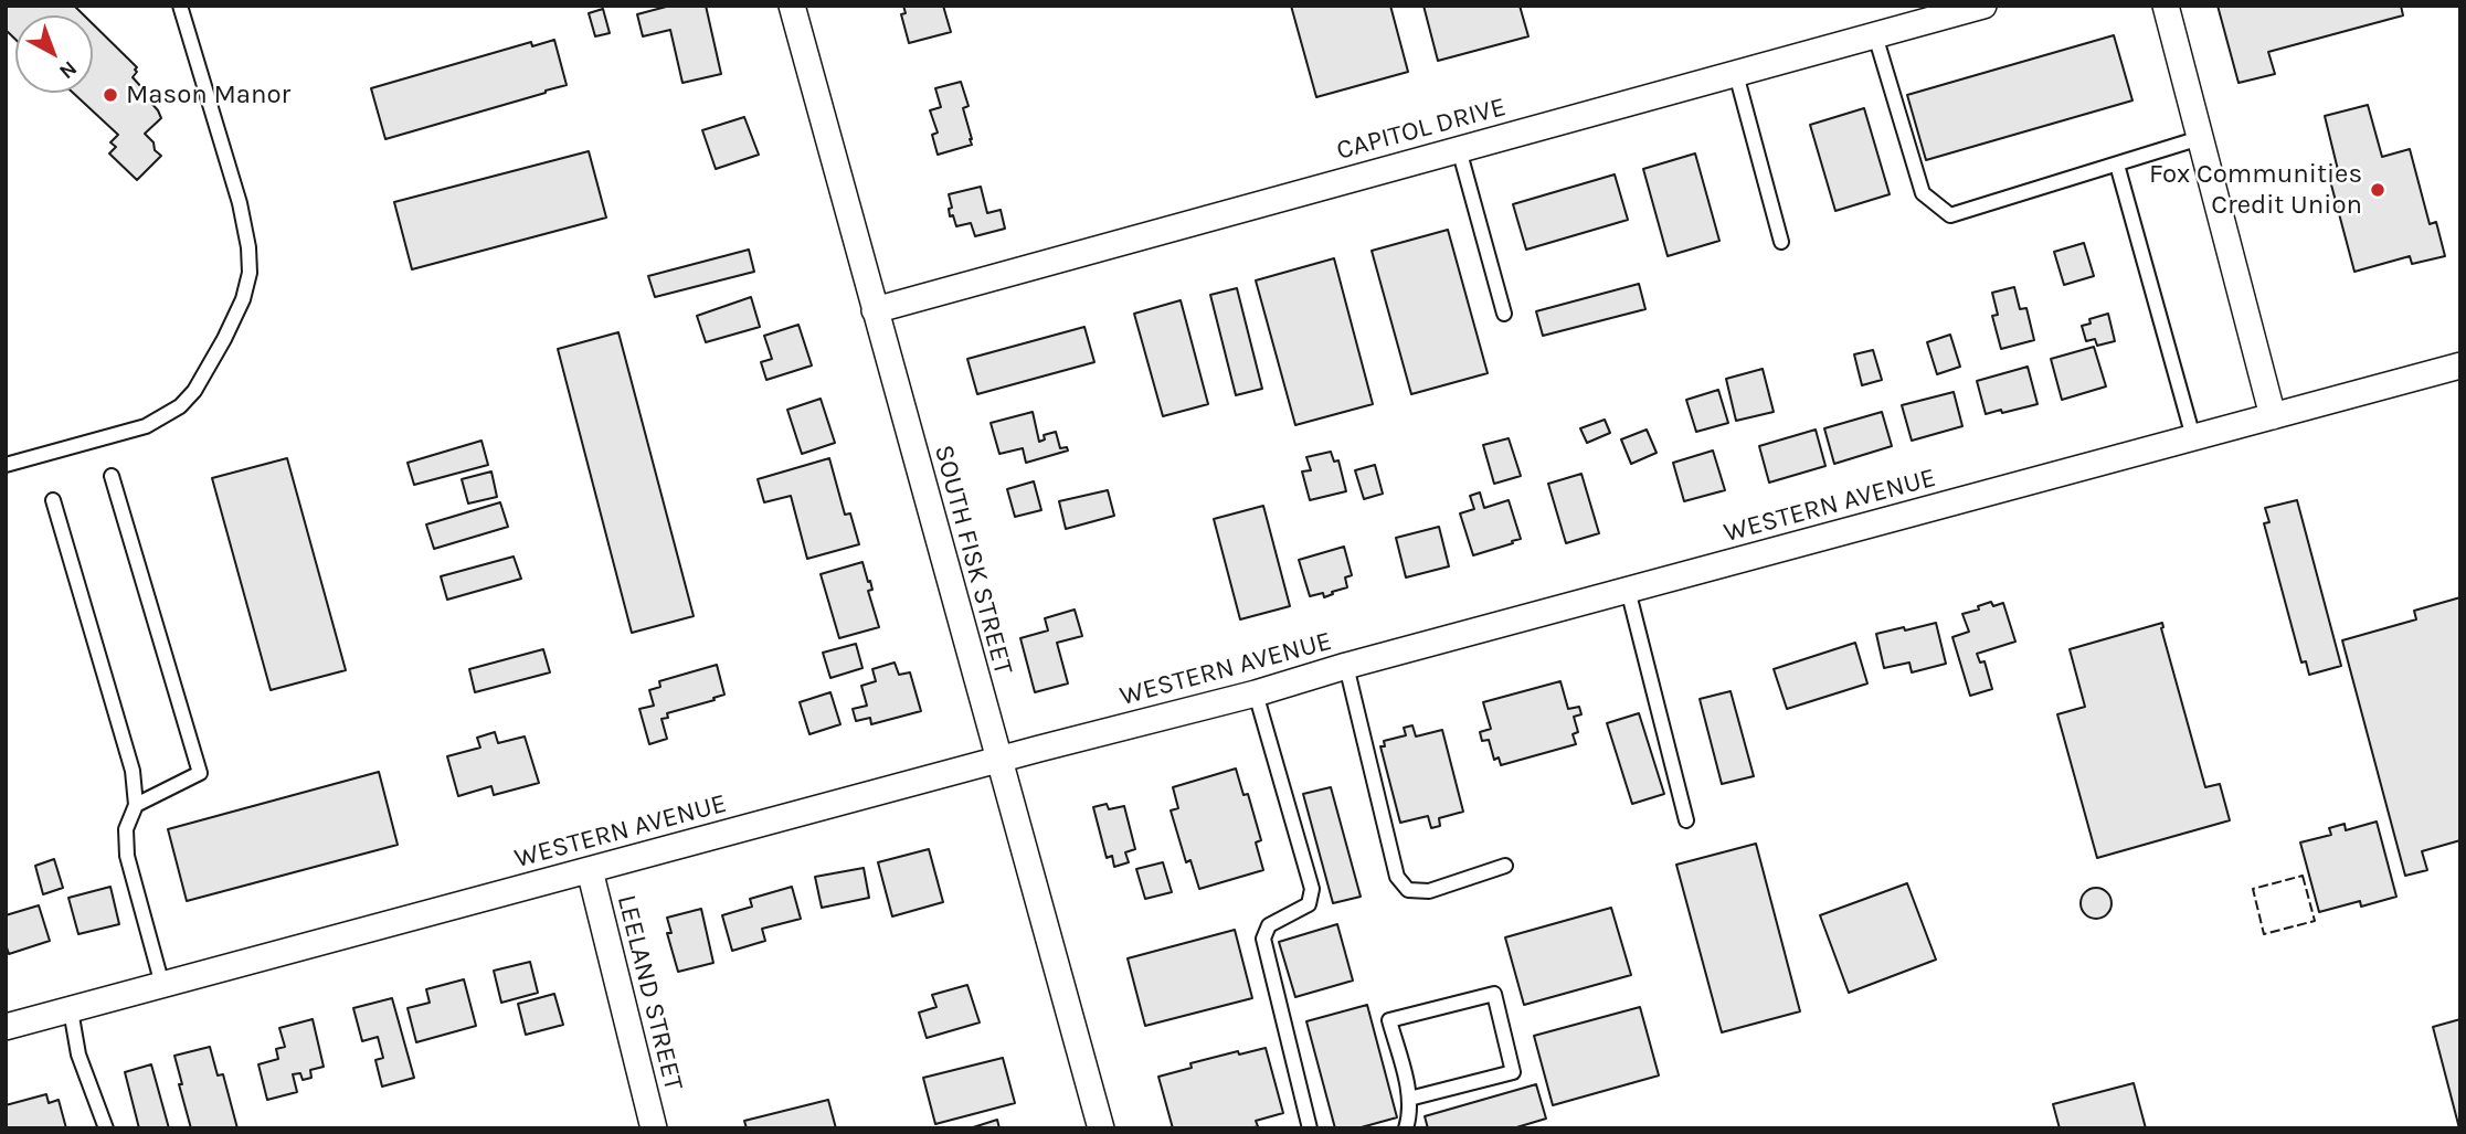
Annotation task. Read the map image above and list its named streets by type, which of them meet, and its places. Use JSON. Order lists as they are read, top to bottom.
{
  "streets": {
    "street": [
      "CAPITOL DRIVE",
      "WESTERN AVENUE",
      "SOUTH FISK STREET",
      "LEELAND STREET"
    ]
  },
  "crossings": [
    ["CAPITOL DRIVE", "SOUTH FISK STREET"],
    ["WESTERN AVENUE", "SOUTH FISK STREET"],
    ["WESTERN AVENUE", "LEELAND STREET"]
  ],
  "places": ["Mason Manor", "Fox Communities Credit Union"],
  "north": "bottom right"
}
